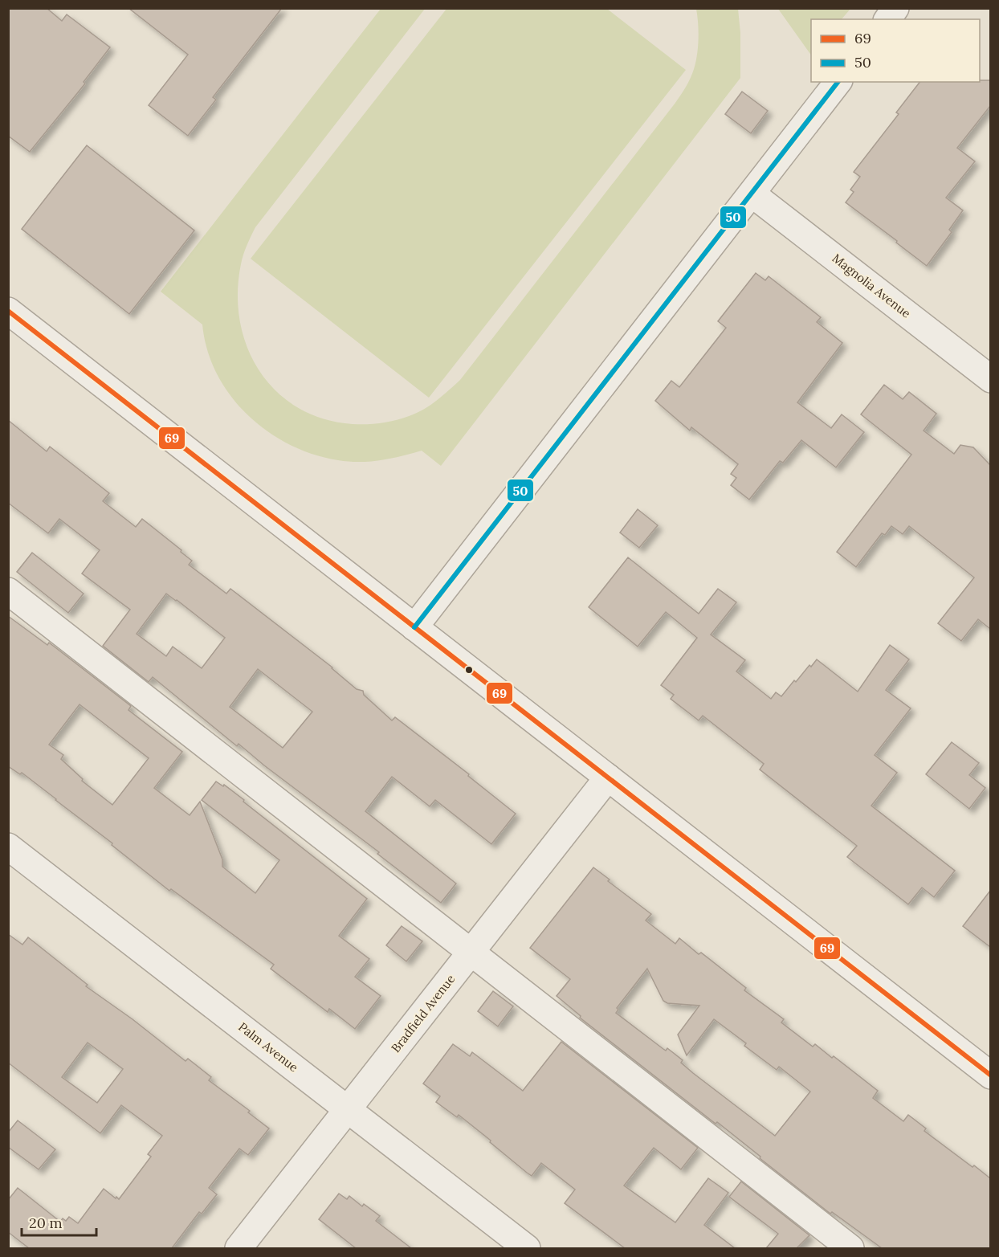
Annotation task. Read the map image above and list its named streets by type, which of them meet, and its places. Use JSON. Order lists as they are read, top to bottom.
{
  "streets": {
    "street": ["Magnolia Avenue", "Bradfield Avenue", "Palm Avenue"]
  },
  "crossings": [
    ["Bradfield Avenue", "Palm Avenue"]
  ],
  "lines": ["transit line 50", "transit line 69"],
  "legend": ["69", "50"],
  "scale_bar": "20 m"
}
